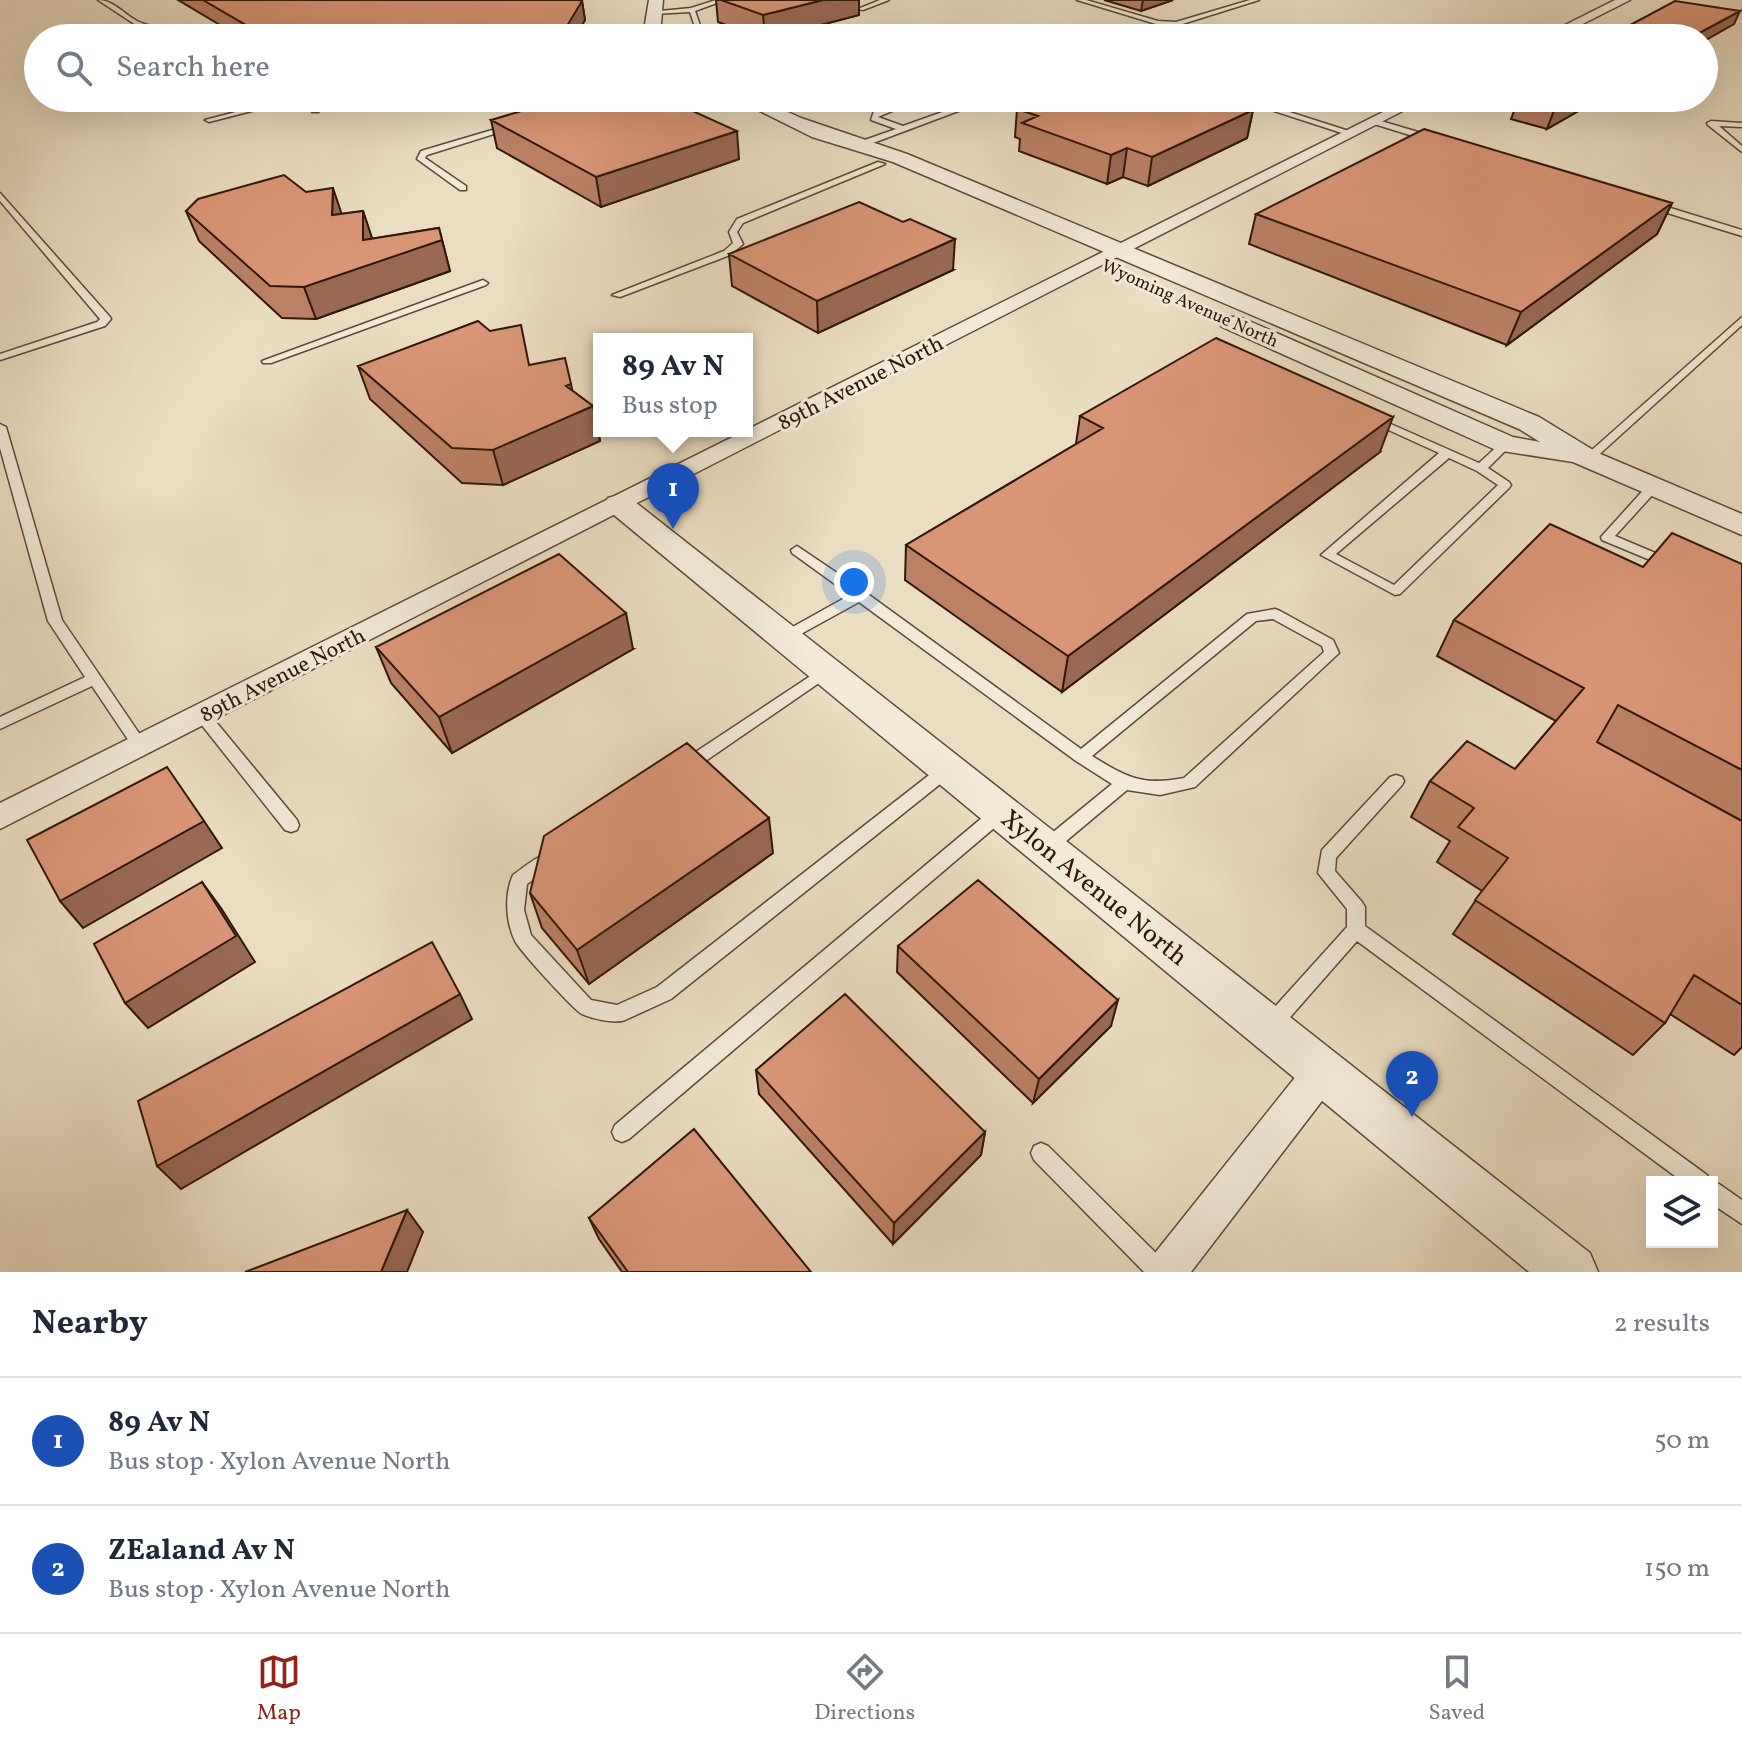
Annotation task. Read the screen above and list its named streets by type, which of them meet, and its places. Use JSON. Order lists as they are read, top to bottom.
{
  "streets": {
    "street": ["Wyoming Avenue North", "89th Avenue North", "Xylon Avenue North"]
  },
  "crossings": [
    ["Wyoming Avenue North", "89th Avenue North"],
    ["89th Avenue North", "Xylon Avenue North"]
  ],
  "page": {
    "search": "Search here",
    "popup": ["89 Av N", "Bus stop"],
    "pins": ["1", "2"],
    "heading": ["Nearby", "2 results"],
    "list": [
      {
        "mark": "1",
        "name": "89 Av N",
        "note": "Bus stop · Xylon Avenue North",
        "value": "50 m"
      },
      {
        "mark": "2",
        "name": "ZEaland Av N",
        "note": "Bus stop · Xylon Avenue North",
        "value": "150 m"
      }
    ],
    "nav": ["Map", "Directions", "Saved"]
  }
}
